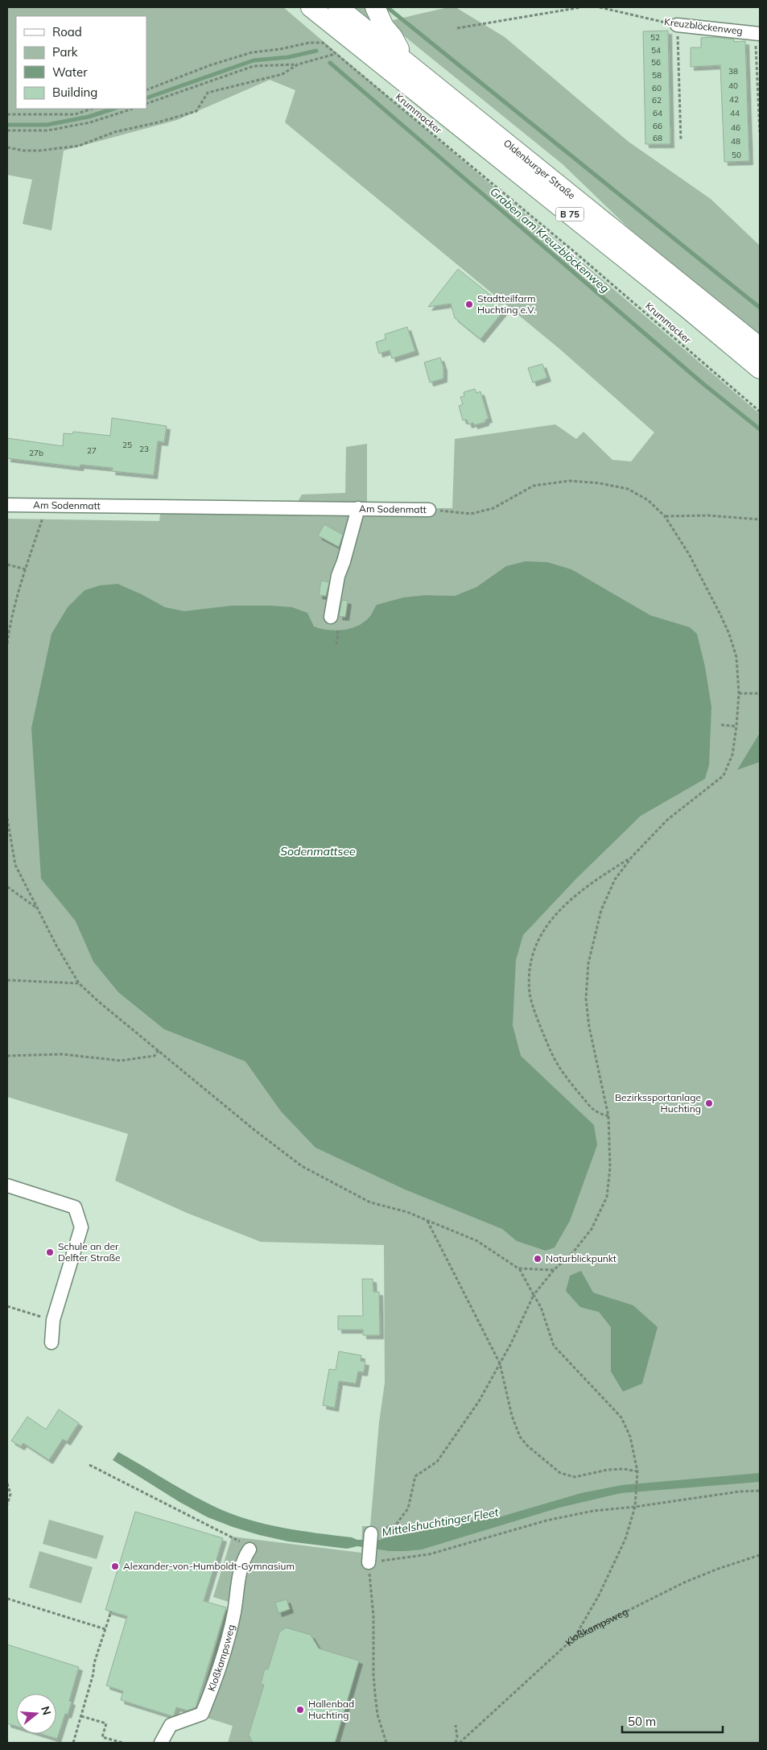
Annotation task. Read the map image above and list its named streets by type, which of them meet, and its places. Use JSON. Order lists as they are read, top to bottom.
{
  "streets": {
    "highway": ["Oldenburger Straße", "B 75"],
    "street": ["Kreuzblöckenweg", "Am Sodenmatt", "Kloßkampsweg"],
    "path": ["Krummacker"]
  },
  "water": ["Graben am Kreuzblöckenweg", "Sodenmattsee", "Mittelshuchtinger Fleet"],
  "places": [
    "Stadtteilfarm Huchting e.V.",
    "Bezirkssportanlage Huchting",
    "Schule an der Delfter Straße",
    "Naturblickpunkt",
    "Alexander-von-Humboldt-Gymnasium",
    "Hallenbad Huchting"
  ],
  "house_numbers": [
    "52",
    "54",
    "56",
    "38",
    "58",
    "40",
    "60",
    "42",
    "62",
    "64",
    "44",
    "66",
    "46",
    "68",
    "48",
    "50",
    "25",
    "23",
    "27",
    "27b"
  ],
  "legend": [
    "Road",
    "Park",
    "Water",
    "Building"
  ],
  "scale_bar": "50 m",
  "north": "right"
}
